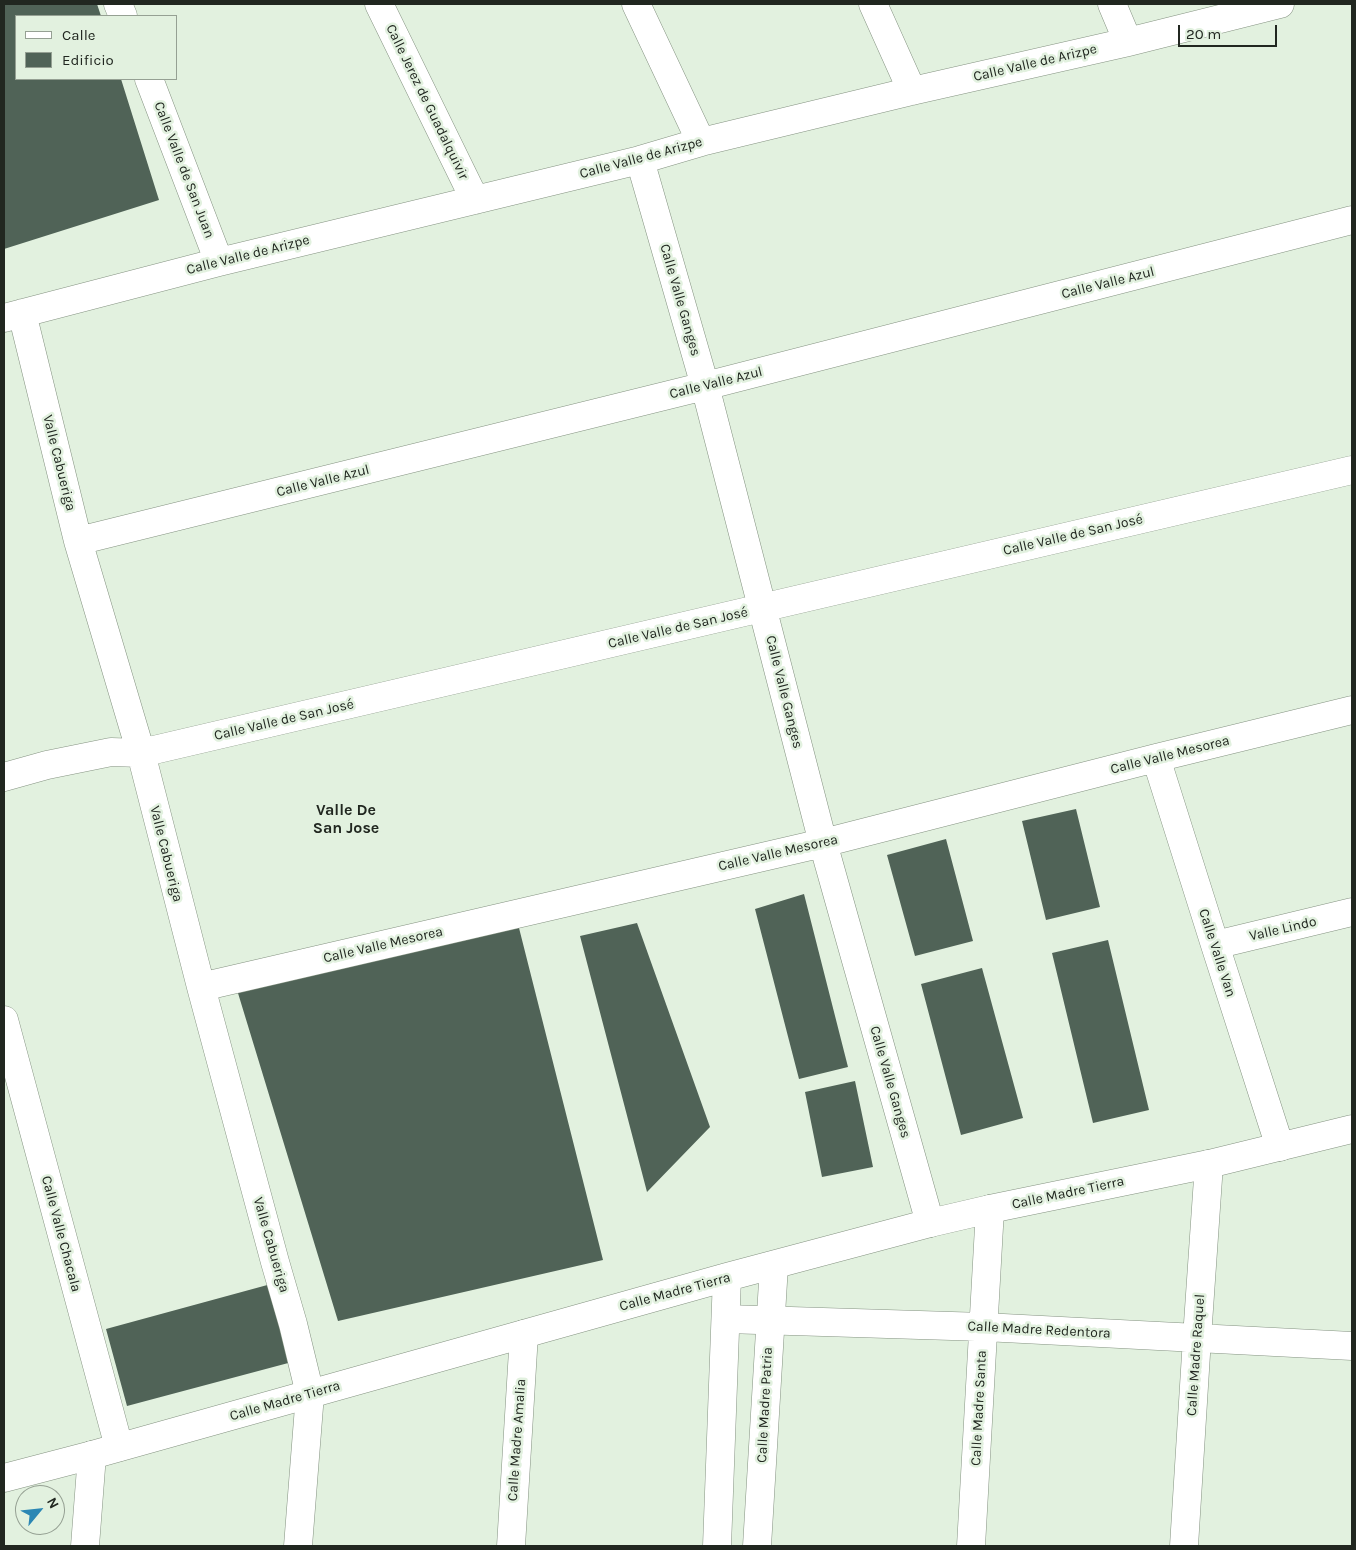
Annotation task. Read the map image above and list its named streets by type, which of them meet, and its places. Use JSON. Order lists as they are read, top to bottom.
{
  "streets": {
    "street": [
      "Calle Valle de Arizpe",
      "Calle Jerez de Guadalquivir",
      "Calle Valle de San Juan",
      "Calle Valle Azul",
      "Calle Valle Ganges",
      "Valle Cabueriga",
      "Calle Valle de San José",
      "Calle Valle Mesorea",
      "Valle Lindo",
      "Calle Valle Van",
      "Calle Madre Tierra",
      "Calle Valle Chacala",
      "Calle Madre Redentora",
      "Calle Madre Raquel",
      "Calle Madre Patria",
      "Calle Madre Santa",
      "Calle Madre Amalia"
    ]
  },
  "crossings": [
    ["Calle Valle de Arizpe", "Calle Jerez de Guadalquivir"],
    ["Calle Valle de Arizpe", "Calle Valle de San Juan"],
    ["Calle Valle de Arizpe", "Calle Valle Ganges"],
    ["Calle Valle de Arizpe", "Valle Cabueriga"],
    ["Calle Valle Azul", "Calle Valle Ganges"],
    ["Calle Valle Azul", "Valle Cabueriga"],
    ["Calle Valle Ganges", "Calle Valle de San José"],
    ["Calle Valle Ganges", "Calle Valle Mesorea"],
    ["Calle Valle Ganges", "Calle Madre Tierra"],
    ["Valle Cabueriga", "Calle Valle de San José"],
    ["Valle Cabueriga", "Calle Valle Mesorea"],
    ["Valle Cabueriga", "Calle Madre Tierra"],
    ["Calle Valle Mesorea", "Calle Valle Van"],
    ["Valle Lindo", "Calle Valle Van"],
    ["Calle Valle Van", "Calle Madre Tierra"],
    ["Calle Madre Tierra", "Calle Valle Chacala"],
    ["Calle Madre Tierra", "Calle Madre Raquel"],
    ["Calle Madre Tierra", "Calle Madre Patria"],
    ["Calle Madre Tierra", "Calle Madre Santa"],
    ["Calle Madre Tierra", "Calle Madre Amalia"],
    ["Calle Madre Redentora", "Calle Madre Raquel"],
    ["Calle Madre Redentora", "Calle Madre Patria"],
    ["Calle Madre Redentora", "Calle Madre Santa"]
  ],
  "districts": ["Valle De San Jose"],
  "legend": ["Calle", "Edificio"],
  "scale_bar": "20 m",
  "north": "top right"
}
